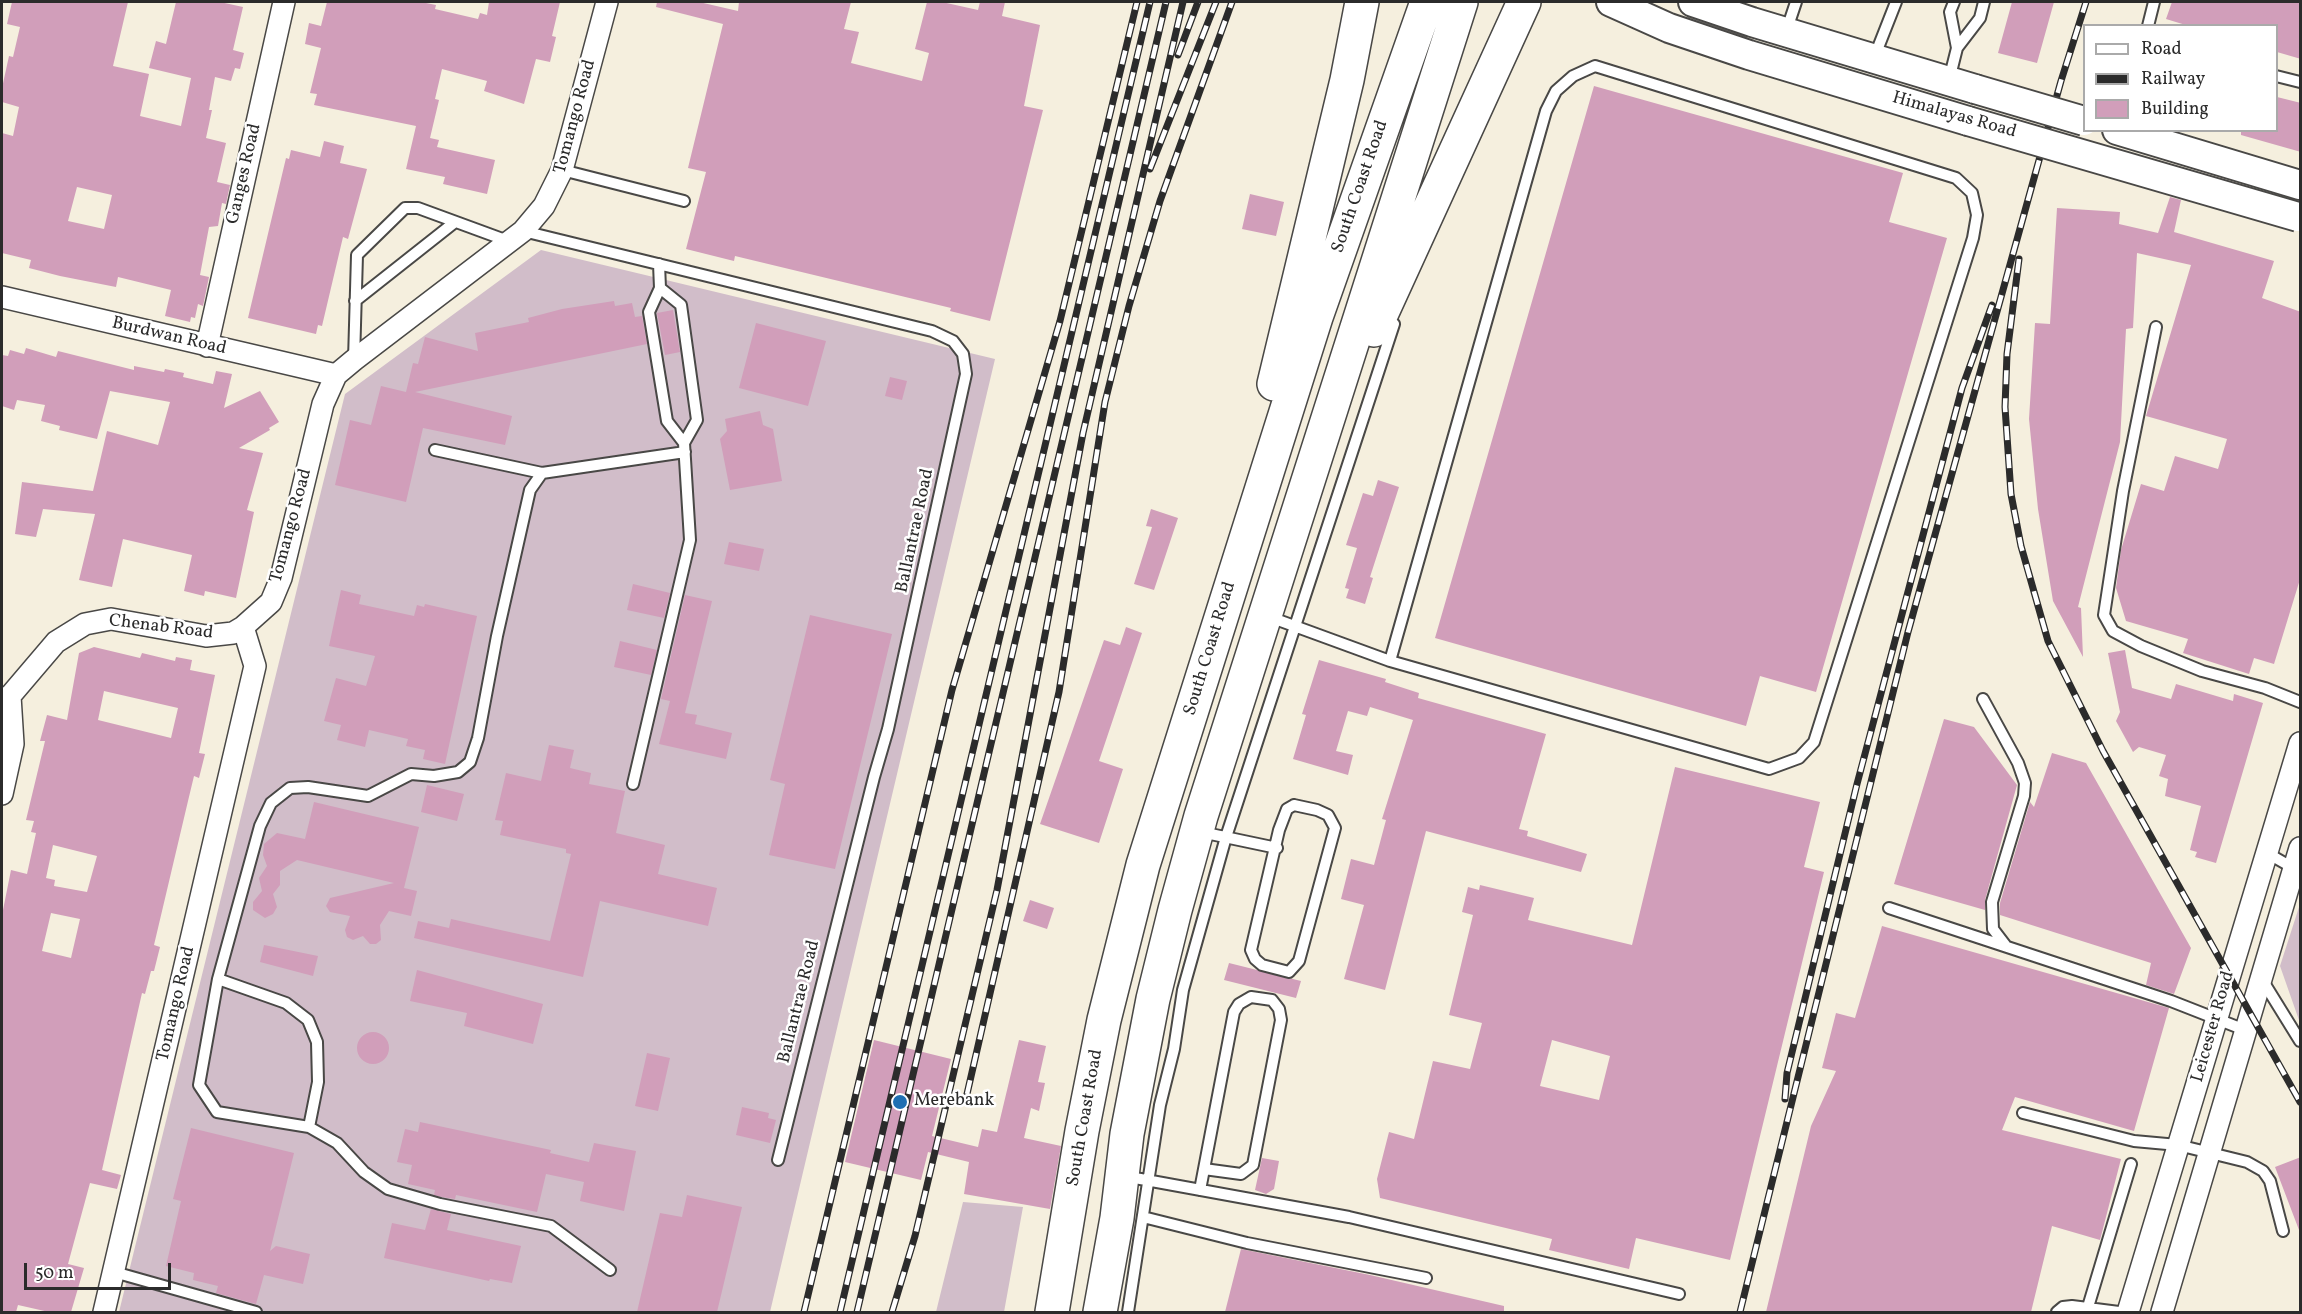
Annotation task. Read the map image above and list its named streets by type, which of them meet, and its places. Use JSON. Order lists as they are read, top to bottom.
{
  "streets": {
    "main road": ["South Coast Road"],
    "street": [
      "Himalayas Road",
      "Tomango Road",
      "Ganges Road",
      "Burdwan Road",
      "Chenab Road",
      "Leicester Road"
    ],
    "lane": ["Ballantrae Road"]
  },
  "crossings": [
    ["Tomango Road", "Burdwan Road"],
    ["Tomango Road", "Ballantrae Road"],
    ["Tomango Road", "Chenab Road"],
    ["Ganges Road", "Burdwan Road"]
  ],
  "places": ["Merebank"],
  "legend": ["Road", "Railway", "Building"],
  "scale_bar": "50 m"
}
